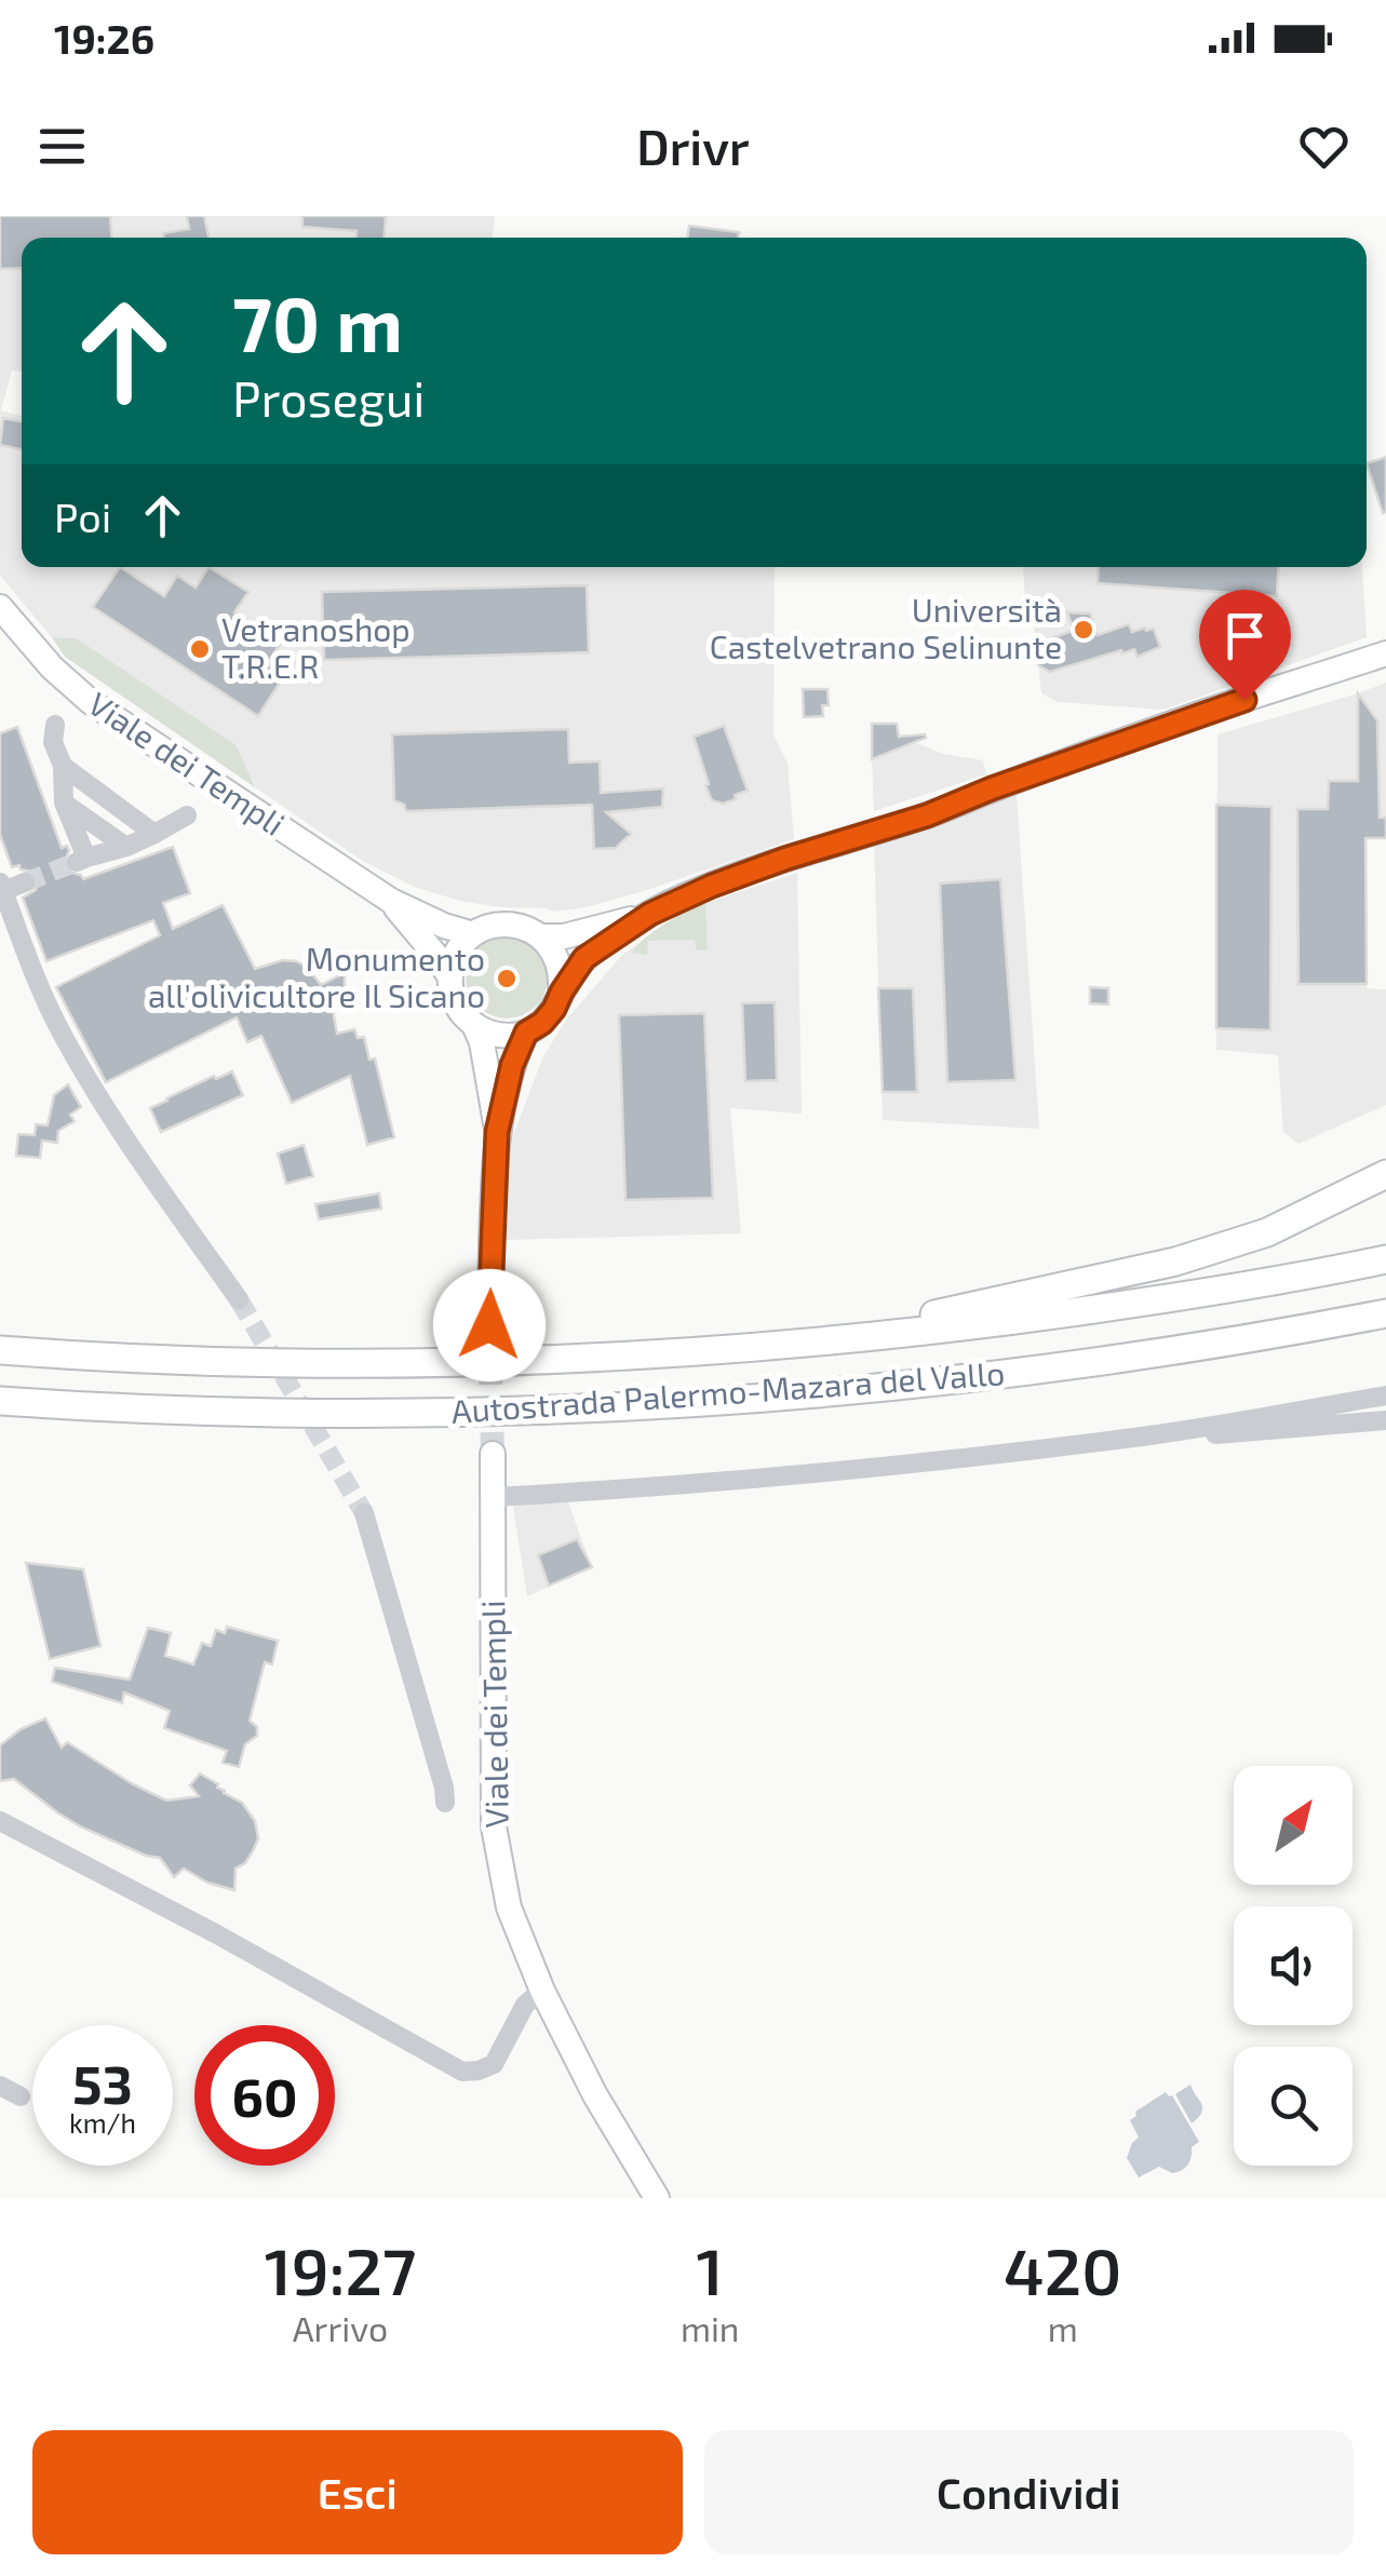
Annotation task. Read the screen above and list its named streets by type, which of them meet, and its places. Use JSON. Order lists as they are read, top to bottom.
{
  "streets": {
    "highway": ["Autostrada Palermo-Mazara del Vallo"],
    "main road": ["Viale dei Templi"]
  },
  "places": ["Università Castelvetrano Selinunte", "Vetranoshop T.R.E.R", "Monumento all'olivicultore Il Sicano"],
  "north": "top right",
  "page": {
    "status": "19:26",
    "header": "Drivr",
    "turn": ["70 m", "Prosegui"],
    "then": "Poi",
    "speed": "53 km/h",
    "limit": "60",
    "eta": [
      "19:27",
      "Arrivo",
      "1",
      "min",
      "420",
      "m"
    ],
    "buttons": ["Esci", "Condividi"]
  }
}
